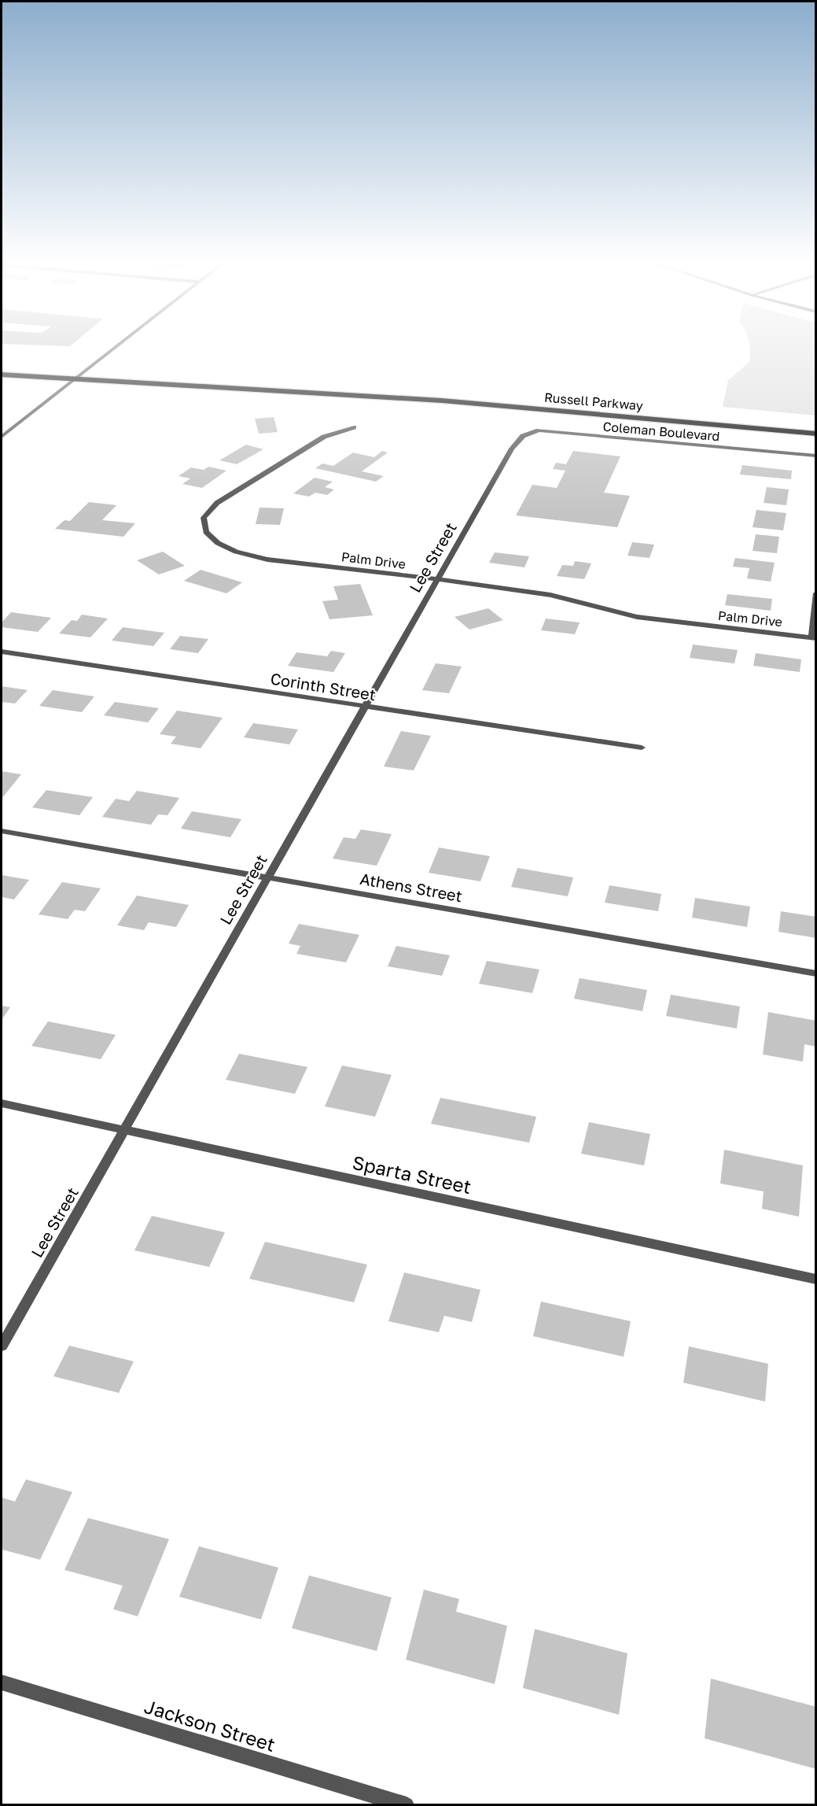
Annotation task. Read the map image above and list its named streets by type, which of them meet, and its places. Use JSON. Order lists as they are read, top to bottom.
{
  "streets": {
    "main road": ["Russell Parkway"],
    "street": [
      "Coleman Boulevard",
      "Lee Street",
      "Palm Drive",
      "Corinth Street",
      "Athens Street",
      "Sparta Street",
      "Jackson Street"
    ]
  },
  "crossings": [
    ["Coleman Boulevard", "Lee Street"],
    ["Lee Street", "Palm Drive"],
    ["Lee Street", "Corinth Street"],
    ["Lee Street", "Athens Street"],
    ["Lee Street", "Sparta Street"]
  ]
}
